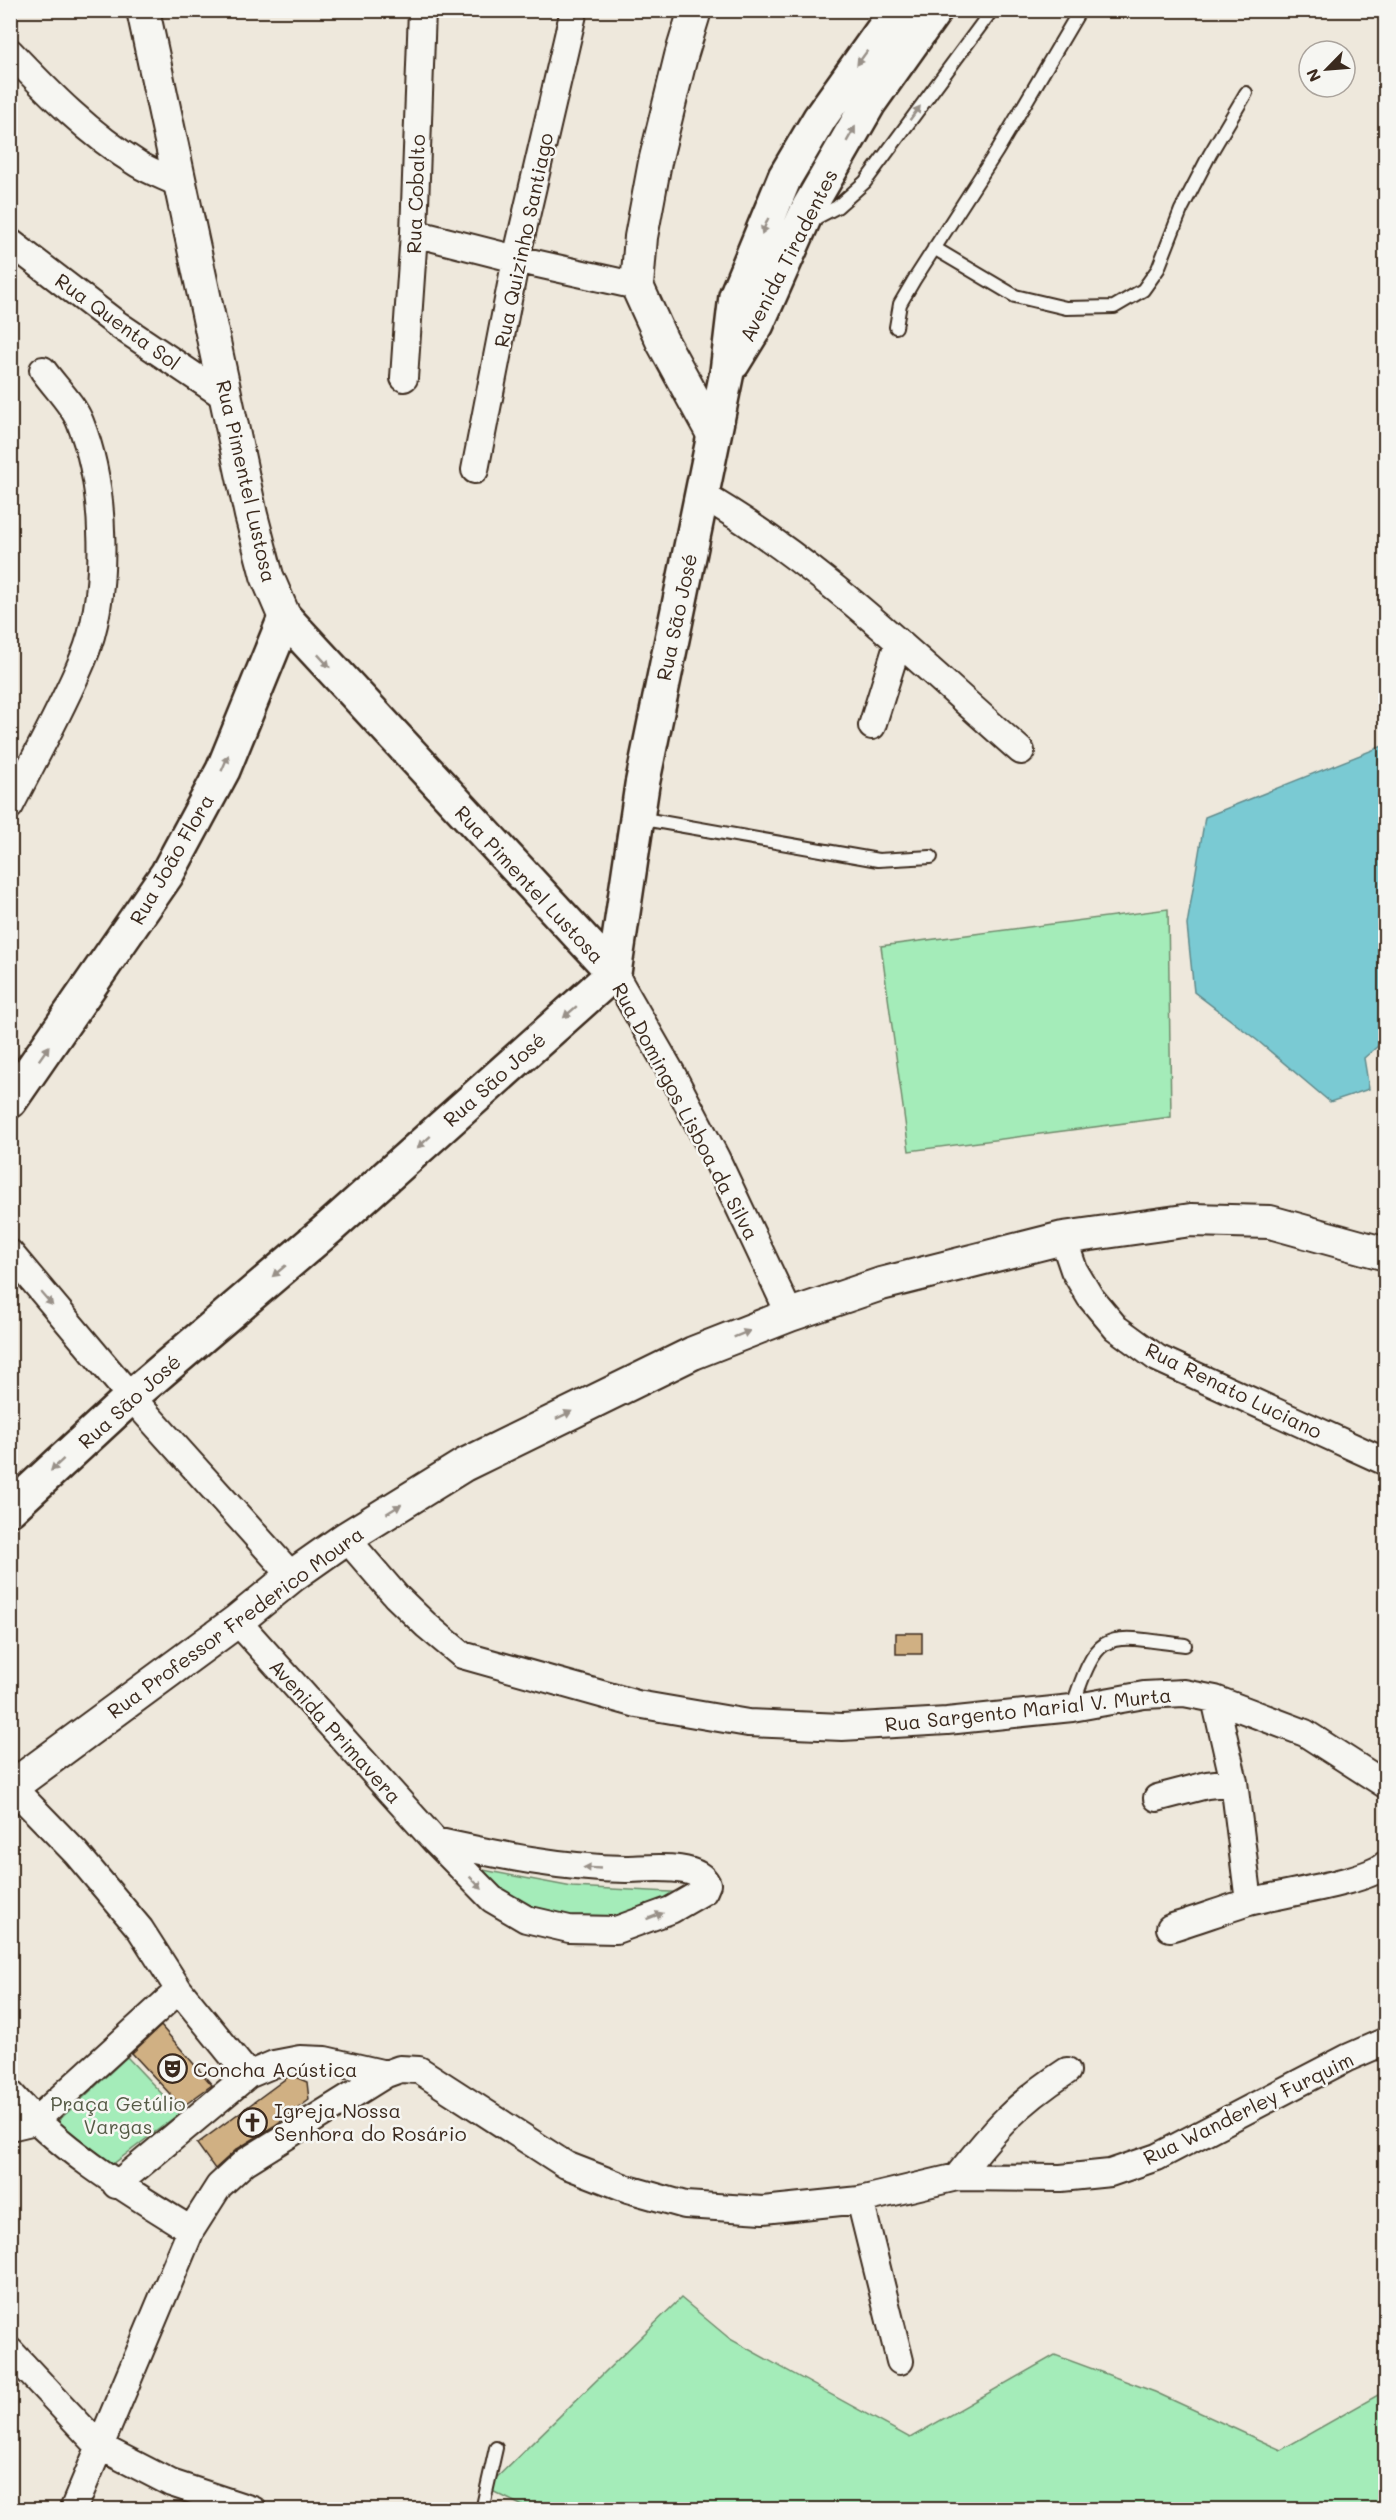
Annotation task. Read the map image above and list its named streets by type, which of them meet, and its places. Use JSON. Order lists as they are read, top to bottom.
{
  "streets": {
    "main road": [
      "Avenida Tiradentes",
      "Rua Pimentel Lustosa",
      "Rua São José",
      "Rua João Flora"
    ],
    "street": [
      "Rua Cobalto",
      "Rua Quizinho Santiago",
      "Rua Quenta Sol",
      "Rua Domingos Lisboa da Silva",
      "Rua Renato Luciano",
      "Rua Professor Frederico Moura",
      "Rua Sargento Marial V. Murta",
      "Avenida Primavera",
      "Rua Wanderley Furquim"
    ]
  },
  "crossings": [
    ["Avenida Tiradentes", "Rua São José"],
    ["Rua Quenta Sol", "Rua Pimentel Lustosa"],
    ["Rua Pimentel Lustosa", "Rua São José"],
    ["Rua Pimentel Lustosa", "Rua João Flora"],
    ["Rua Pimentel Lustosa", "Rua Domingos Lisboa da Silva"],
    ["Rua São José", "Rua Domingos Lisboa da Silva"],
    ["Rua Domingos Lisboa da Silva", "Rua Professor Frederico Moura"],
    ["Rua Renato Luciano", "Rua Professor Frederico Moura"],
    ["Rua Professor Frederico Moura", "Rua Sargento Marial V. Murta"],
    ["Rua Professor Frederico Moura", "Avenida Primavera"]
  ],
  "one_way": ["Rua Pimentel Lustosa", "Rua São José", "Rua João Flora"],
  "parks": ["Praça Getúlio Vargas"],
  "places": {
    "theatre": ["Concha Acústica"],
    "church": ["Igreja Nossa Senhora do Rosário"]
  },
  "north": "bottom left"
}
